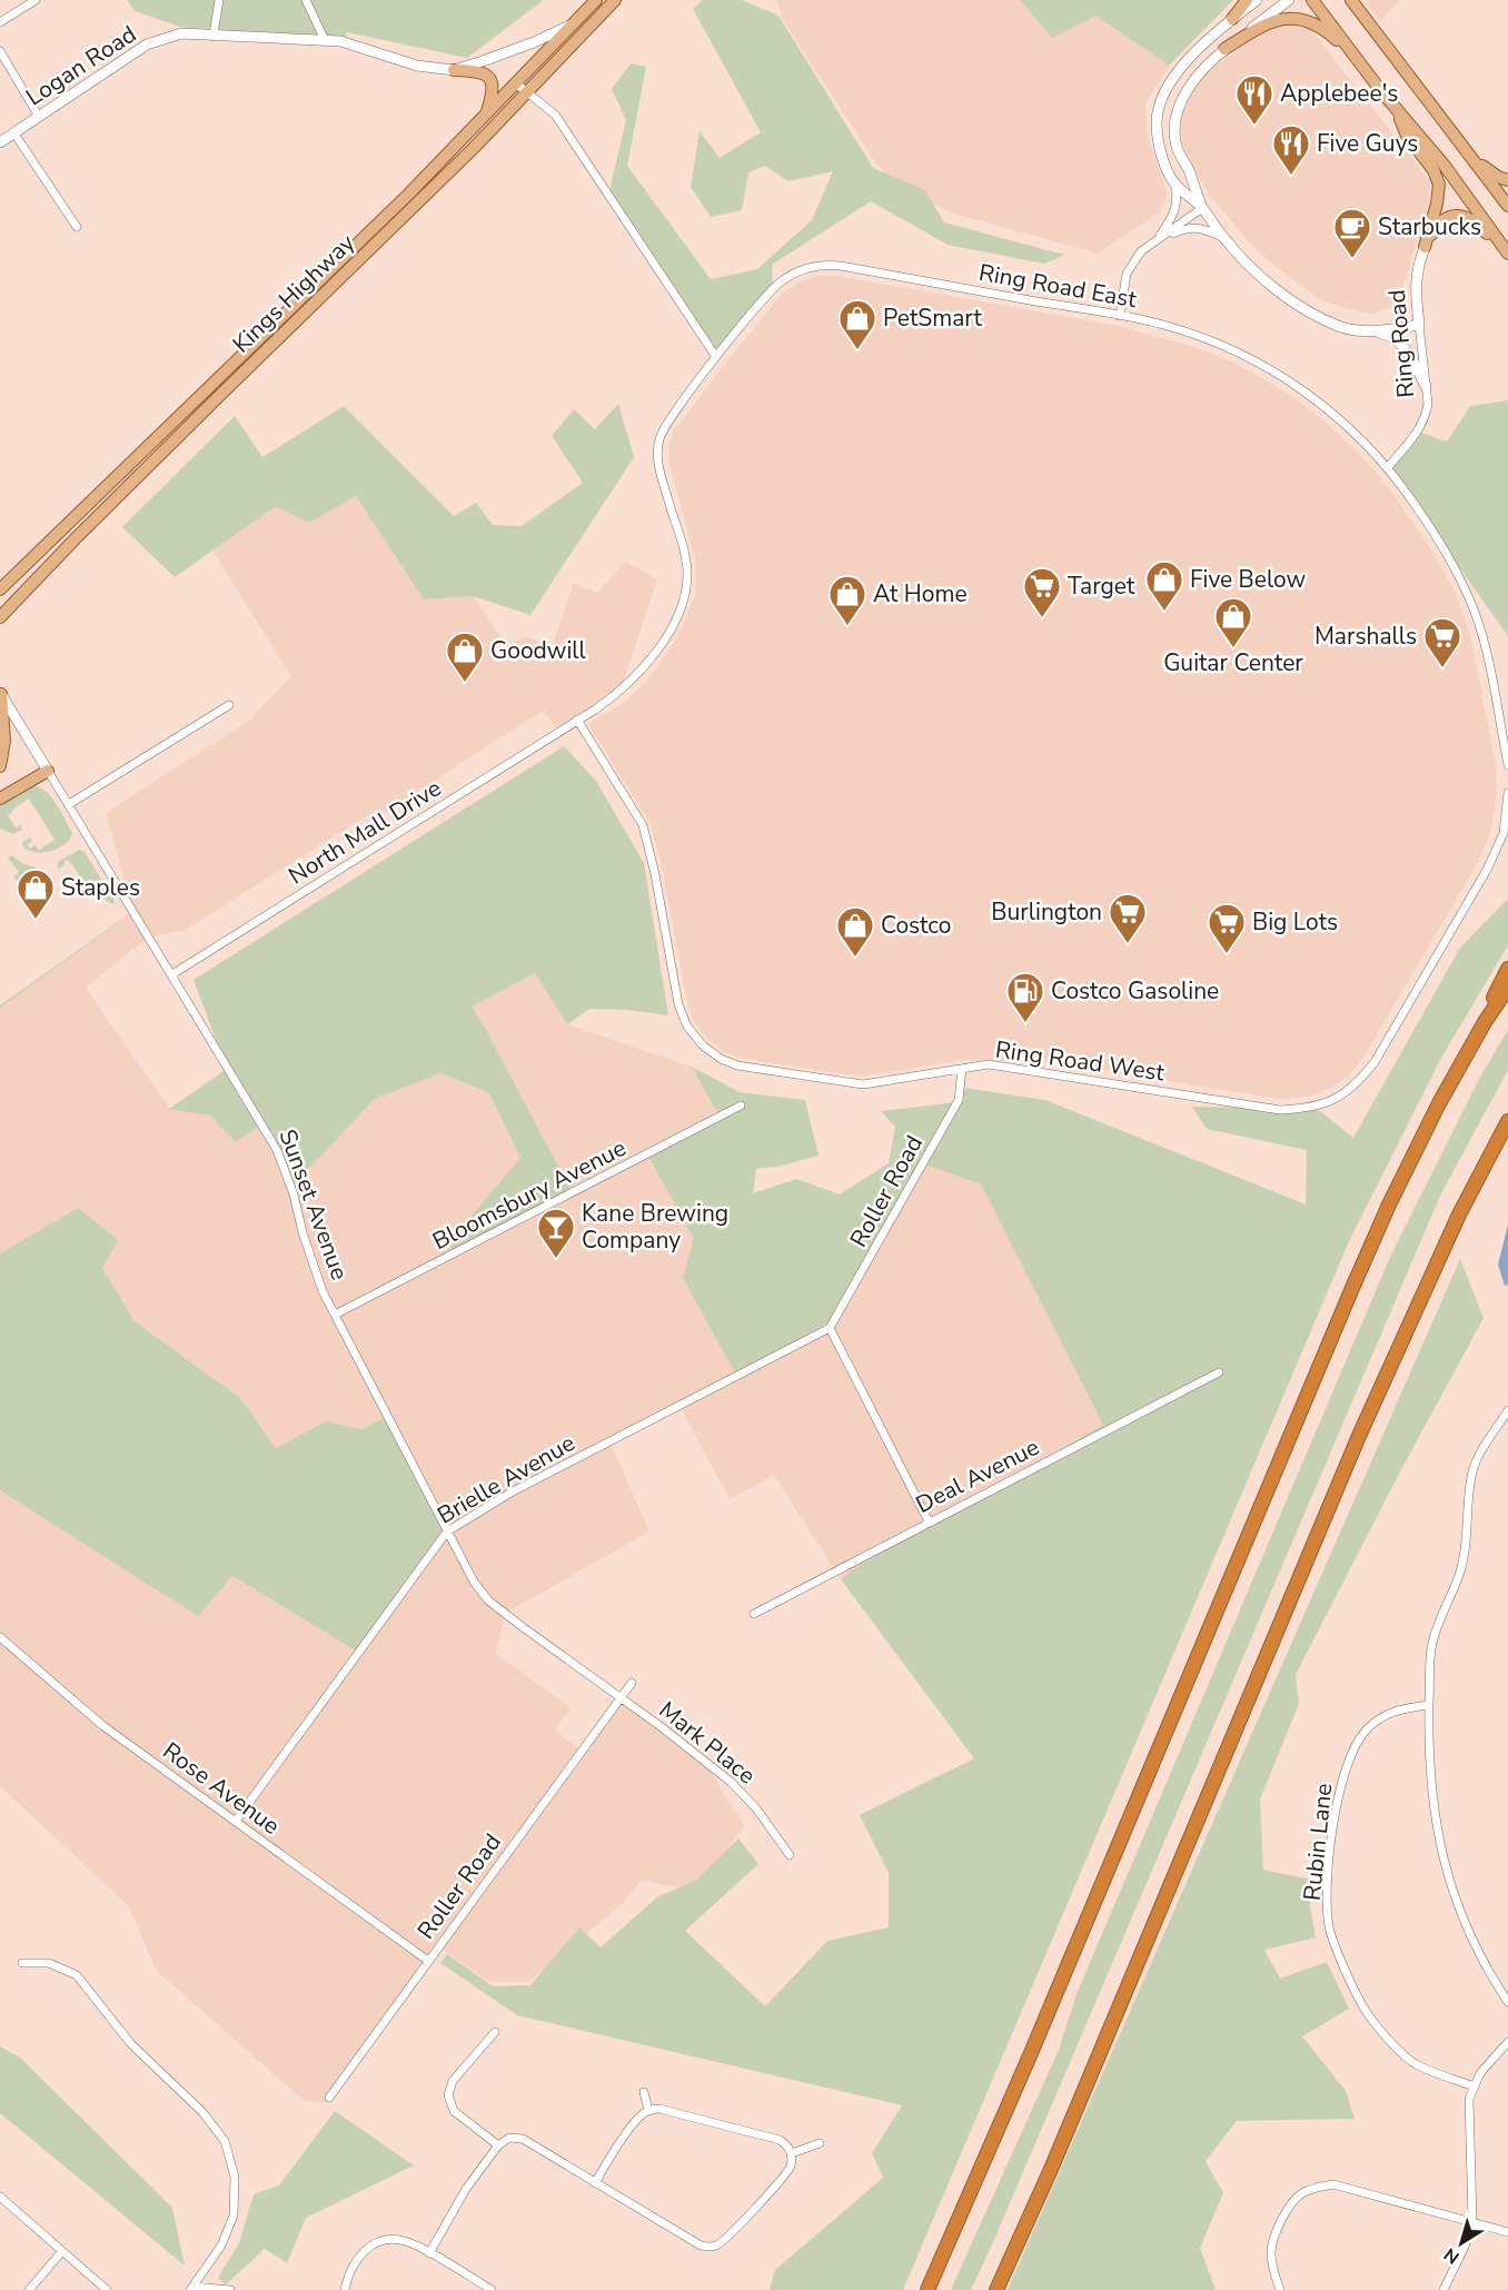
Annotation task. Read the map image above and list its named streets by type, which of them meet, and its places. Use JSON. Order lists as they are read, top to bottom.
{
  "streets": {
    "main road": ["Kings Highway"],
    "street": [
      "Logan Road",
      "Ring Road East",
      "Ring Road",
      "North Mall Drive",
      "Ring Road West",
      "Roller Road",
      "Bloomsbury Avenue",
      "Sunset Avenue",
      "Deal Avenue",
      "Brielle Avenue",
      "Mark Place",
      "Rose Avenue",
      "Rubin Lane"
    ]
  },
  "crossings": [
    ["Logan Road", "Kings Highway"],
    ["Ring Road East", "Ring Road"],
    ["Ring Road East", "North Mall Drive"],
    ["Ring Road East", "Ring Road West"],
    ["North Mall Drive", "Ring Road West"],
    ["North Mall Drive", "Sunset Avenue"],
    ["Ring Road West", "Roller Road"],
    ["Roller Road", "Sunset Avenue"],
    ["Roller Road", "Brielle Avenue"],
    ["Roller Road", "Mark Place"],
    ["Roller Road", "Rose Avenue"],
    ["Bloomsbury Avenue", "Sunset Avenue"],
    ["Sunset Avenue", "Brielle Avenue"],
    ["Sunset Avenue", "Mark Place"],
    ["Brielle Avenue", "Rose Avenue"]
  ],
  "places": {
    "restaurant": ["Applebee's", "Five Guys"],
    "cafe": ["Starbucks"],
    "shop": [
      "PetSmart",
      "Five Below",
      "At Home",
      "Guitar Center",
      "Goodwill",
      "Staples",
      "Costco"
    ],
    "supermarket": [
      "Target",
      "Marshalls",
      "Burlington",
      "Big Lots"
    ],
    "fuel station": ["Costco Gasoline"],
    "bar": ["Kane Brewing Company"]
  },
  "north": "bottom left"
}
